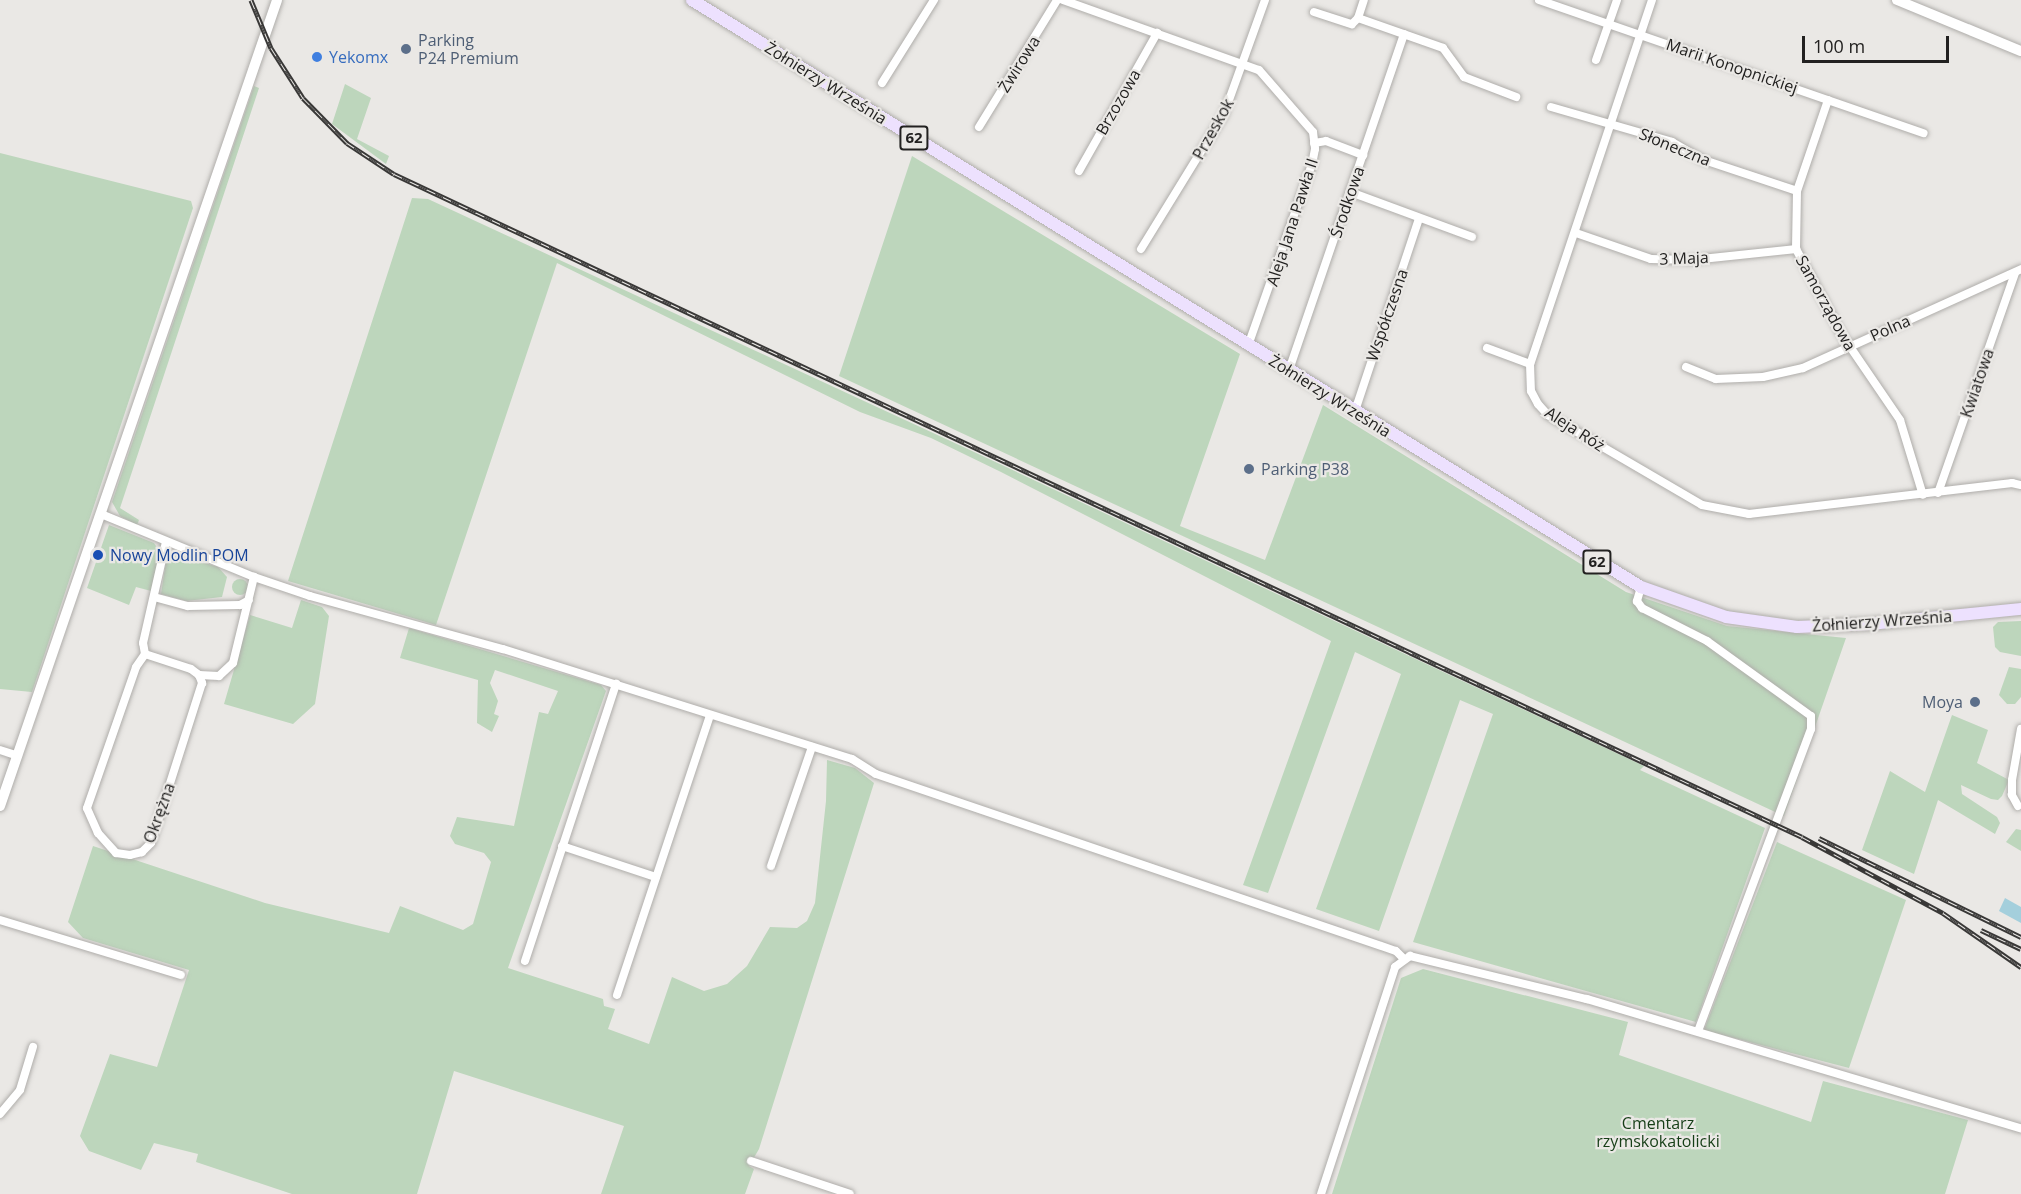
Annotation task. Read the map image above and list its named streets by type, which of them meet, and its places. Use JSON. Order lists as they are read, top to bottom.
{
  "streets": {
    "main road": ["Żołnierzy Września", "62"],
    "street": [
      "Żwirowa",
      "Marii Konopnickiej",
      "Brzozowa",
      "Przeskok",
      "Słoneczna",
      "Środkowa",
      "Aleja Jana Pawła II",
      "3 Maja",
      "Samorządowa",
      "Współczesna",
      "Polna",
      "Kwiatowa",
      "Aleja Róż",
      "Okrężna"
    ]
  },
  "crossings": [
    ["Marii Konopnickiej", "Samorządowa"],
    ["Marii Konopnickiej", "Aleja Róż"],
    ["Żołnierzy Września", "Środkowa"],
    ["Żołnierzy Września", "Aleja Jana Pawła II"],
    ["Żołnierzy Września", "Współczesna"],
    ["Brzozowa", "Aleja Jana Pawła II"],
    ["Przeskok", "Aleja Jana Pawła II"],
    ["Słoneczna", "Samorządowa"],
    ["Słoneczna", "Aleja Róż"],
    ["3 Maja", "Samorządowa"],
    ["3 Maja", "Aleja Róż"],
    ["Samorządowa", "Polna"],
    ["Samorządowa", "Aleja Róż"],
    ["Polna", "Kwiatowa"],
    ["Kwiatowa", "Aleja Róż"]
  ],
  "parks": ["Cmentarz rzymskokatolicki"],
  "places": [
    "Parking P24 Premium",
    "Yekomx",
    "Parking P38",
    "Nowy Modlin POM",
    "Moya"
  ],
  "scale_bar": "100 m"
}
